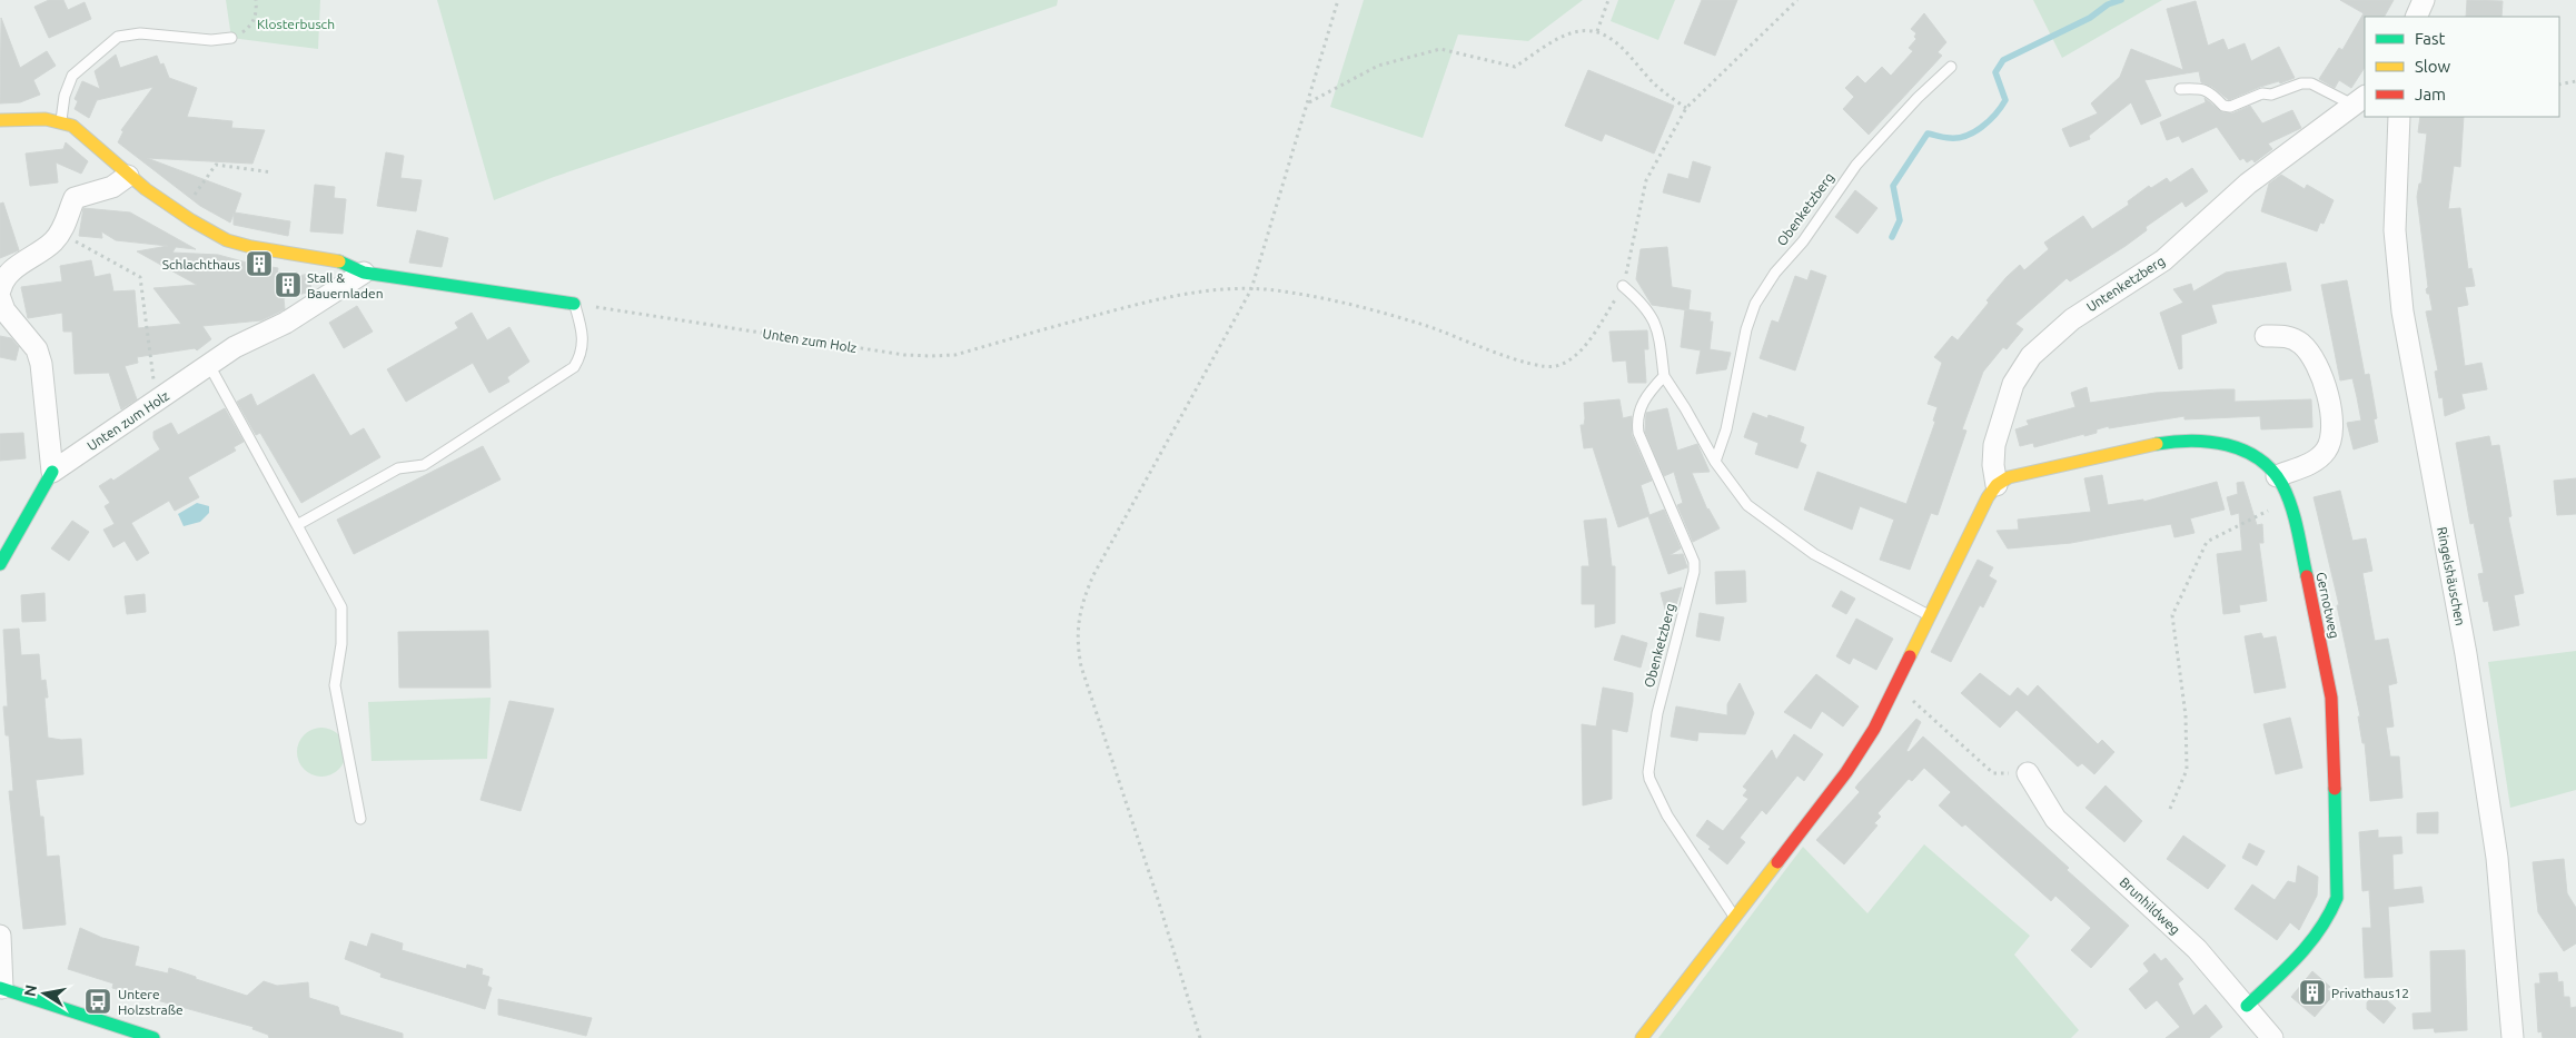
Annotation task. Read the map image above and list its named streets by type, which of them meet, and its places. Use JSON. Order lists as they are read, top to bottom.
{
  "streets": {
    "street": [
      "Untenketzberg",
      "Unten zum Holz",
      "Ringelshäuschen",
      "Gernotweg",
      "Brunhildweg"
    ],
    "lane": ["Obenketzberg"]
  },
  "crossings": [
    ["Untenketzberg", "Gernotweg"],
    ["Gernotweg", "Brunhildweg"]
  ],
  "parks": ["Klosterbusch"],
  "places": {
    "building": ["Schlachthaus", "Stall & Bauernladen", "Privathaus12"],
    "bus stop": ["Untere Holzstraße"]
  },
  "legend": ["Fast", "Slow", "Jam"],
  "north": "left"
}
